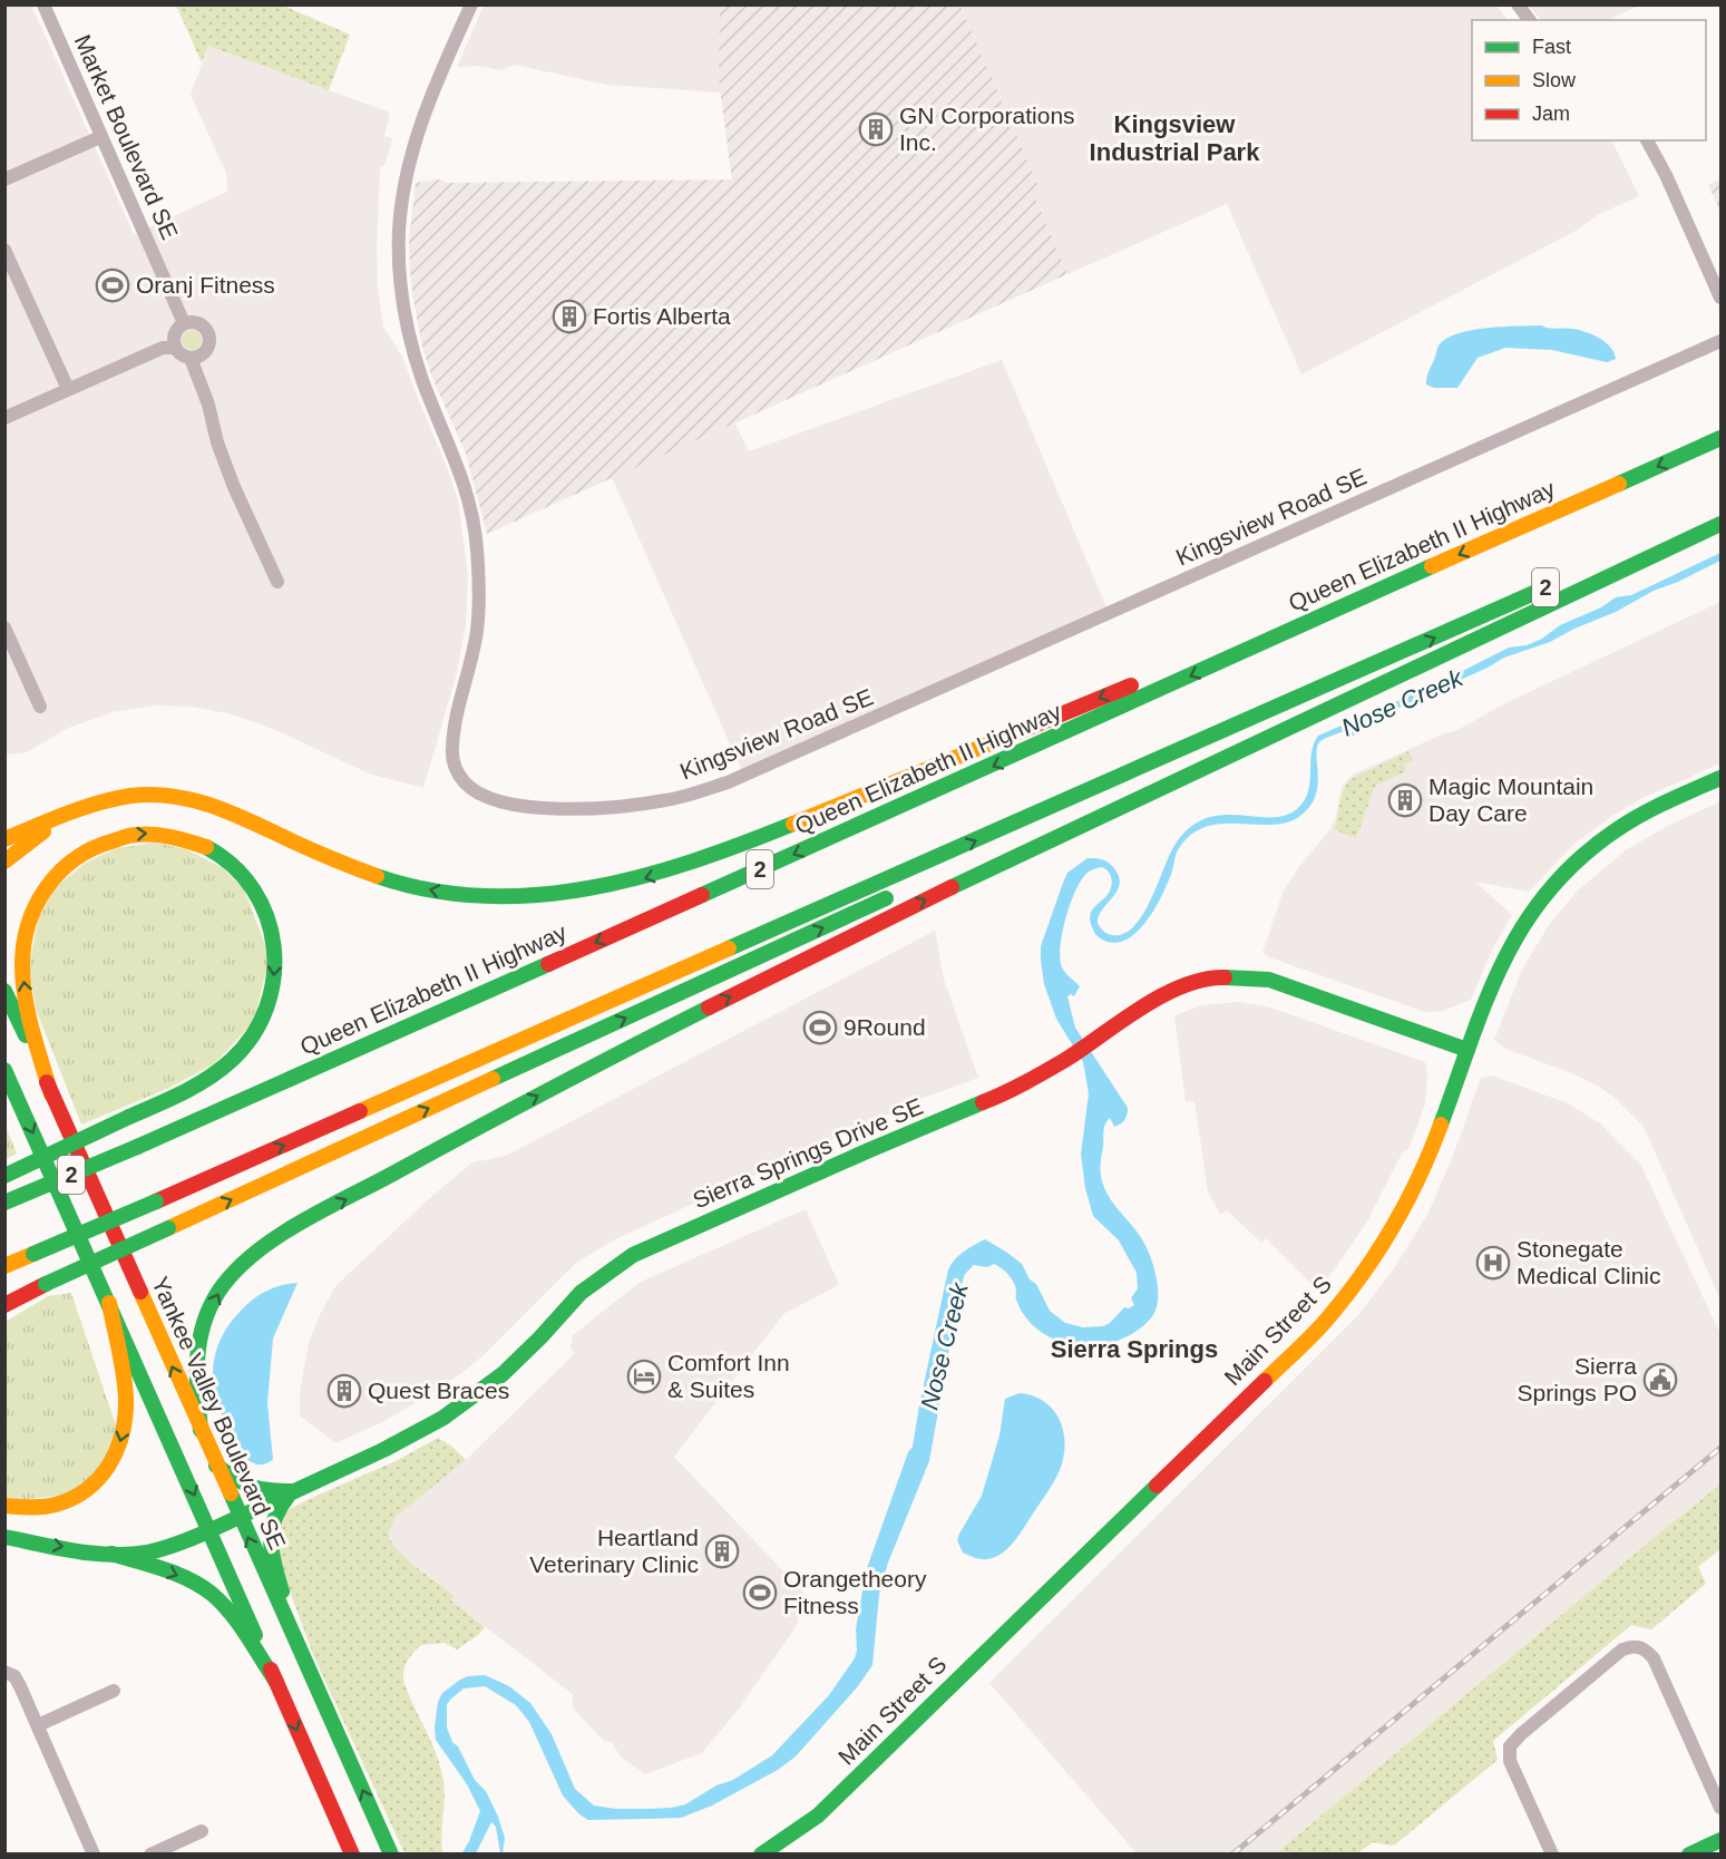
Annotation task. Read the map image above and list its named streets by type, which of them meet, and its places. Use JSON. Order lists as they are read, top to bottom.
{
  "streets": {
    "main road": [
      "Queen Elizabeth II Highway",
      "2",
      "Sierra Springs Drive SE",
      "Main Street S",
      "Yankee Valley Boulevard SE"
    ],
    "street": ["Market Boulevard SE", "Kingsview Road SE"]
  },
  "crossings": [
    ["Sierra Springs Drive SE", "Main Street S"],
    ["Sierra Springs Drive SE", "Yankee Valley Boulevard SE"]
  ],
  "districts": ["Kingsview Industrial Park", "Sierra Springs"],
  "water": ["Nose Creek"],
  "places": {
    "building": [
      "GN Corporations Inc.",
      "Fortis Alberta",
      "Magic Mountain Day Care",
      "Quest Braces",
      "Heartland Veterinary Clinic"
    ],
    "sports": ["Oranj Fitness", "9Round", "Orangetheory Fitness"],
    "hospital": ["Stonegate Medical Clinic"],
    "hotel": ["Comfort Inn & Suites"],
    "public building": ["Sierra Springs PO"]
  },
  "legend": ["Fast", "Slow", "Jam"]
}
